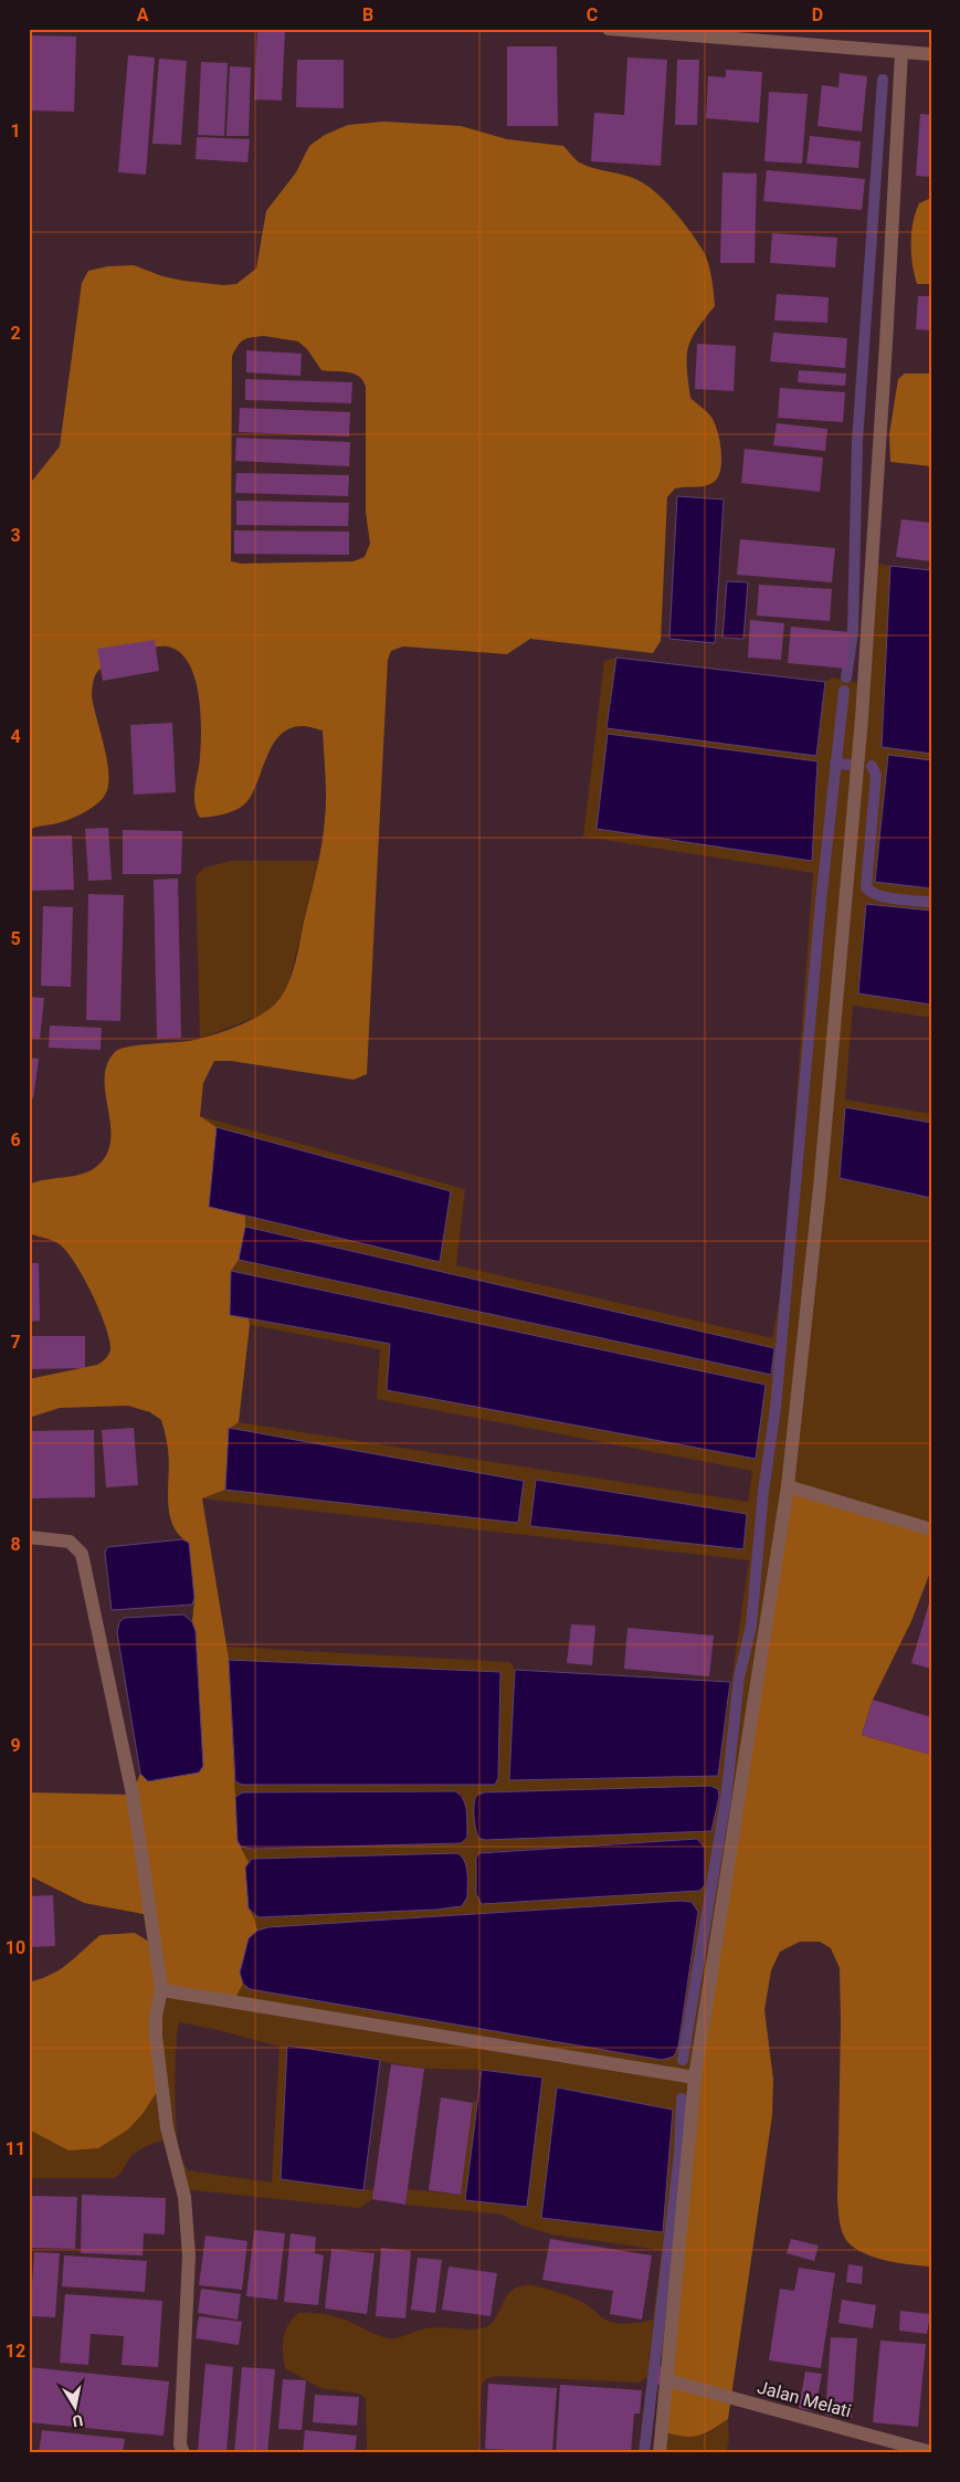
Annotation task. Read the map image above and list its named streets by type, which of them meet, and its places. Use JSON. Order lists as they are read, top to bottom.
{
  "streets": {
    "street": ["Jalan Melati"]
  },
  "north": "bottom",
  "grid": {
    "columns": [
      "A",
      "B",
      "C",
      "D"
    ],
    "rows": [
      "1",
      "2",
      "3",
      "4",
      "5",
      "6",
      "7",
      "8",
      "9",
      "10",
      "11",
      "12"
    ]
  }
}
